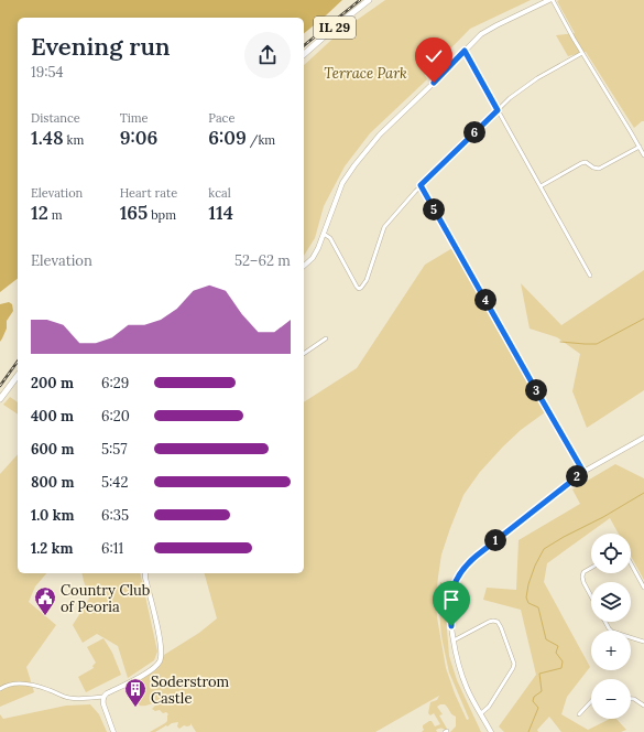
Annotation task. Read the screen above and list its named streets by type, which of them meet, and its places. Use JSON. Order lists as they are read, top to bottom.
{
  "streets": {
    "main road": ["IL 29"]
  },
  "parks": ["Terrace Park"],
  "places": {
    "public building": ["Country Club of Peoria"],
    "building": ["Soderstrom Castle"]
  },
  "page": {
    "heading": ["Evening run", "19:54"],
    "stats": [
      ["Distance", "1.48 km"],
      ["Time", "9:06"],
      ["Pace", "6:09 /km"],
      ["Elevation", "12 m"],
      ["Heart rate", "165 bpm"],
      ["kcal", "114"]
    ],
    "pins": [
      "6",
      "5",
      "4",
      "3",
      "2",
      "1"
    ],
    "chart": ["Elevation", "52–62 m"],
    "list": [
      {
        "name": "200 m",
        "note": "6:29"
      },
      {
        "name": "400 m",
        "note": "6:20"
      },
      {
        "name": "600 m",
        "note": "5:57"
      },
      {
        "name": "800 m",
        "note": "5:42"
      },
      {
        "name": "1.0 km",
        "note": "6:35"
      },
      {
        "name": "1.2 km",
        "note": "6:11"
      }
    ],
    "map_buttons": ["+", "−"]
  }
}
